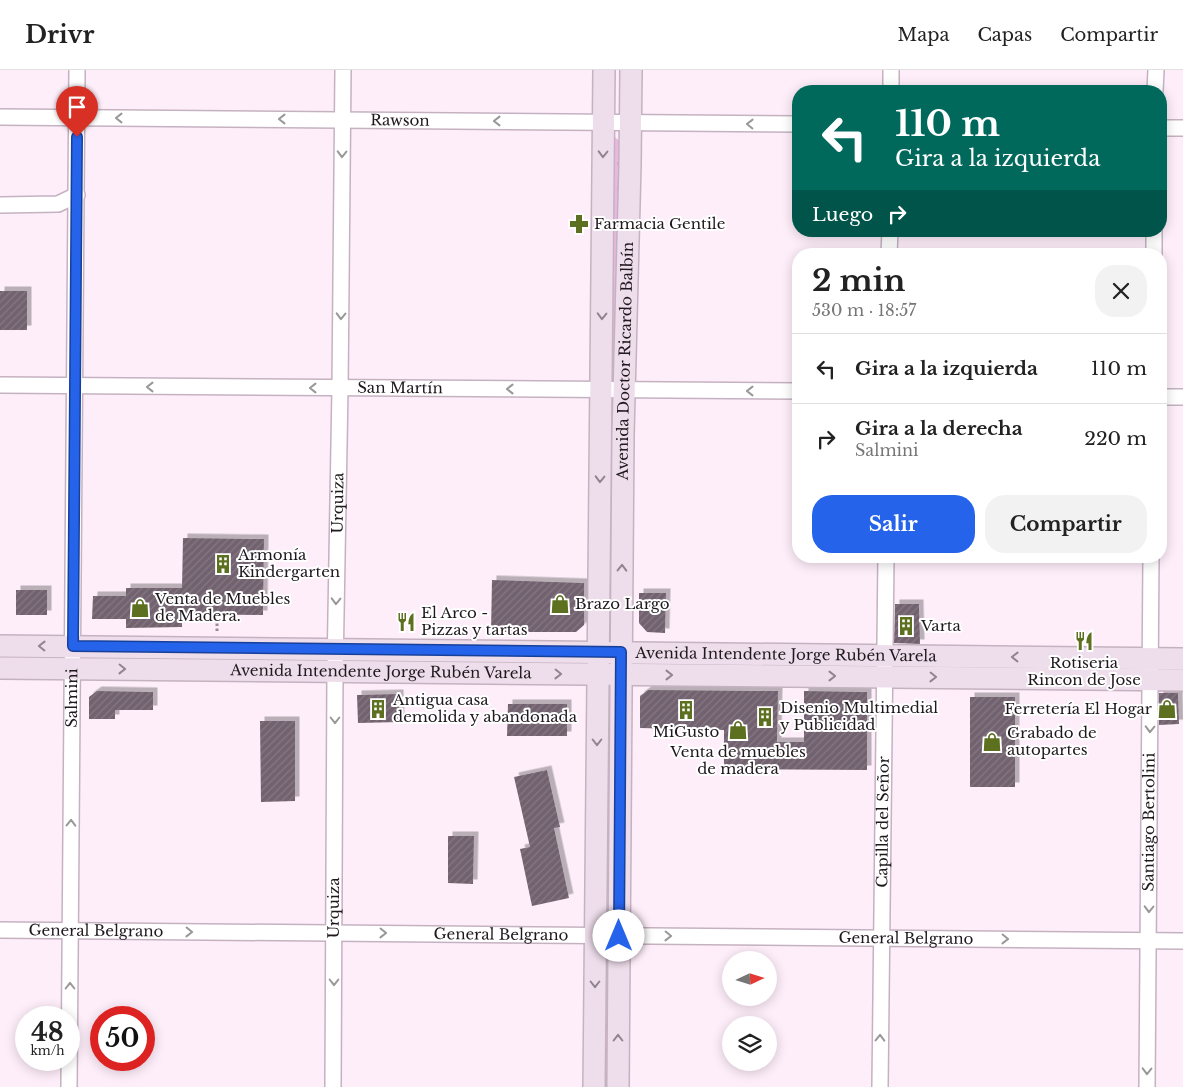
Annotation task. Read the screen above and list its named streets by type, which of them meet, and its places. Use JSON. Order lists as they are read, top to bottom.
{
  "streets": {
    "main road": ["Avenida Doctor Ricardo Balbín", "Avenida Intendente Jorge Rubén Varela"],
    "street": [
      "Rawson",
      "San Martín",
      "Urquiza",
      "Salmini",
      "Capilla del Señor",
      "Santiago Bertolini",
      "General Belgrano"
    ]
  },
  "crossings": [
    ["Rawson", "Avenida Doctor Ricardo Balbín"],
    ["Rawson", "Urquiza"],
    ["Rawson", "Salmini"],
    ["Avenida Doctor Ricardo Balbín", "San Martín"],
    ["Avenida Doctor Ricardo Balbín", "Avenida Intendente Jorge Rubén Varela"],
    ["Avenida Doctor Ricardo Balbín", "General Belgrano"],
    ["San Martín", "Urquiza"],
    ["San Martín", "Salmini"],
    ["Urquiza", "Avenida Intendente Jorge Rubén Varela"],
    ["Urquiza", "General Belgrano"],
    ["Avenida Intendente Jorge Rubén Varela", "Salmini"],
    ["Avenida Intendente Jorge Rubén Varela", "Capilla del Señor"],
    ["Avenida Intendente Jorge Rubén Varela", "Santiago Bertolini"],
    ["Salmini", "General Belgrano"],
    ["Capilla del Señor", "General Belgrano"],
    ["Santiago Bertolini", "General Belgrano"]
  ],
  "one_way": [
    "Rawson",
    "San Martín",
    "Urquiza",
    "Salmini",
    "Santiago Bertolini",
    "General Belgrano"
  ],
  "places": {
    "pharmacy": ["Farmacia Gentile"],
    "building": [
      "Armonía Kindergarten",
      "Varta",
      "Antigua casa demolida y abandonada",
      "MiGusto",
      "Disenio Multimedial y Publicidad"
    ],
    "shop": [
      "Brazo Largo",
      "Venta de Muebles de Madera.",
      "Ferretería El Hogar",
      "Venta de muebles de madera",
      "Grabado de autopartes"
    ],
    "restaurant": ["El Arco - Pizzas y tartas", "Rotiseria Rincon de Jose"]
  },
  "north": "right",
  "page": {
    "header": "Drivr",
    "nav": ["Mapa", "Capas", "Compartir"],
    "turn": ["110 m", "Gira a la izquierda"],
    "then": "Luego",
    "heading": ["2 min", "530 m · 18:57"],
    "list": [
      {
        "name": "Gira a la izquierda",
        "value": "110 m"
      },
      {
        "name": "Gira a la derecha",
        "note": "Salmini",
        "value": "220 m"
      }
    ],
    "buttons": ["Salir", "Compartir"],
    "speed": "48 km/h",
    "limit": "50"
  }
}
